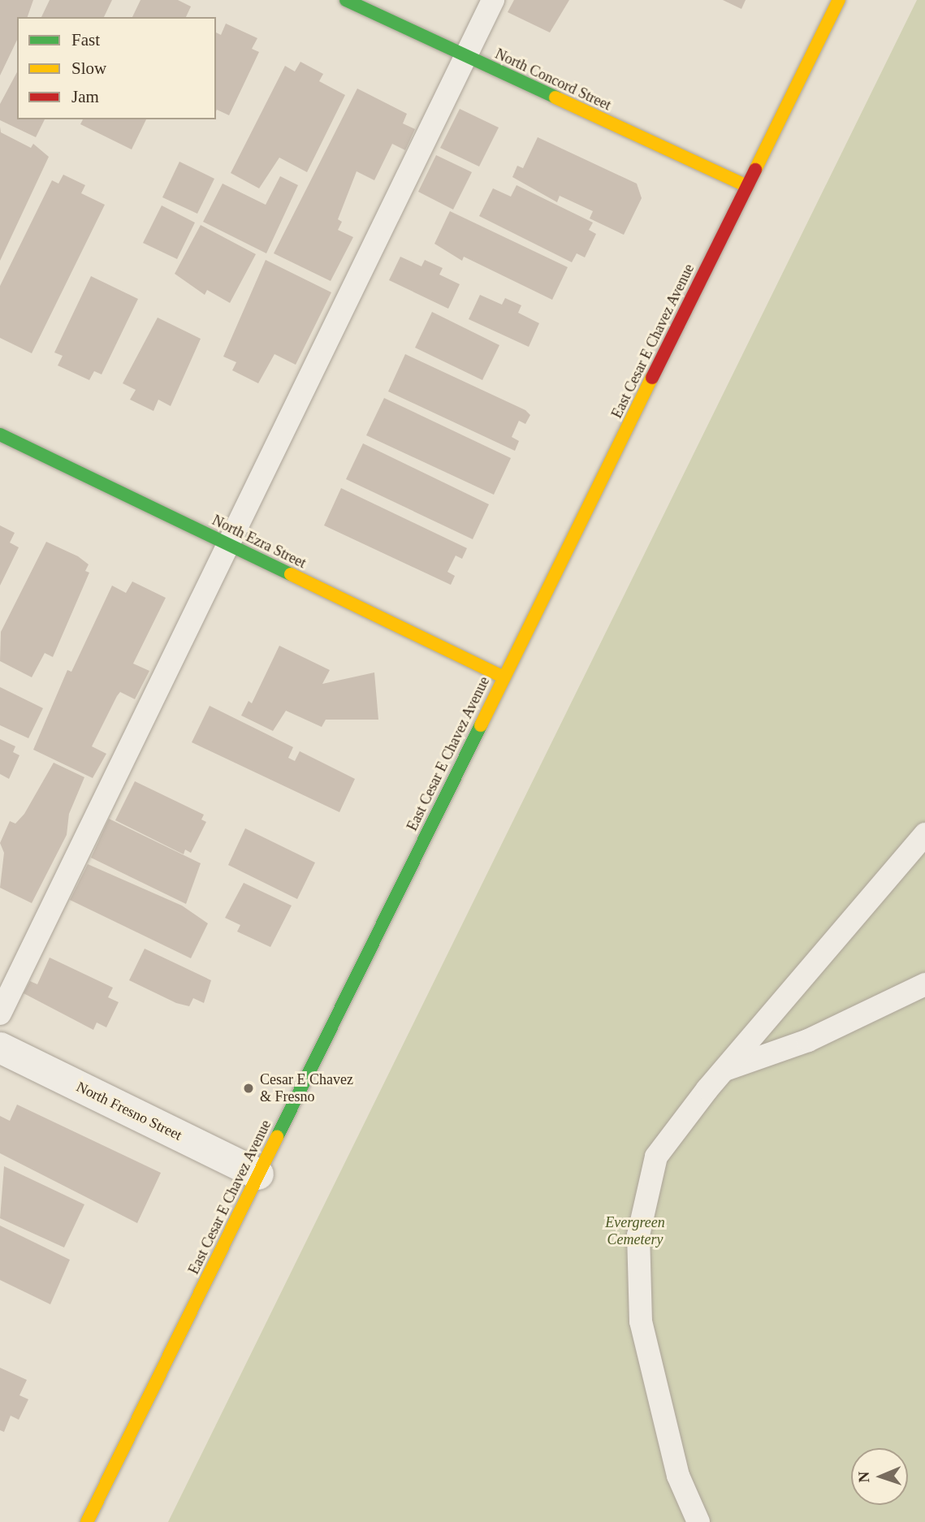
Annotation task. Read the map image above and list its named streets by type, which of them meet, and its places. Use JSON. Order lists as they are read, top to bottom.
{
  "streets": {
    "main road": ["North Concord Street", "East Cesar E Chavez Avenue", "North Ezra Street"],
    "street": ["North Fresno Street"]
  },
  "crossings": [
    ["North Concord Street", "East Cesar E Chavez Avenue"],
    ["East Cesar E Chavez Avenue", "North Ezra Street"],
    ["East Cesar E Chavez Avenue", "North Fresno Street"]
  ],
  "parks": ["Evergreen Cemetery"],
  "places": ["Cesar E Chavez & Fresno"],
  "legend": ["Fast", "Slow", "Jam"],
  "north": "left"
}
